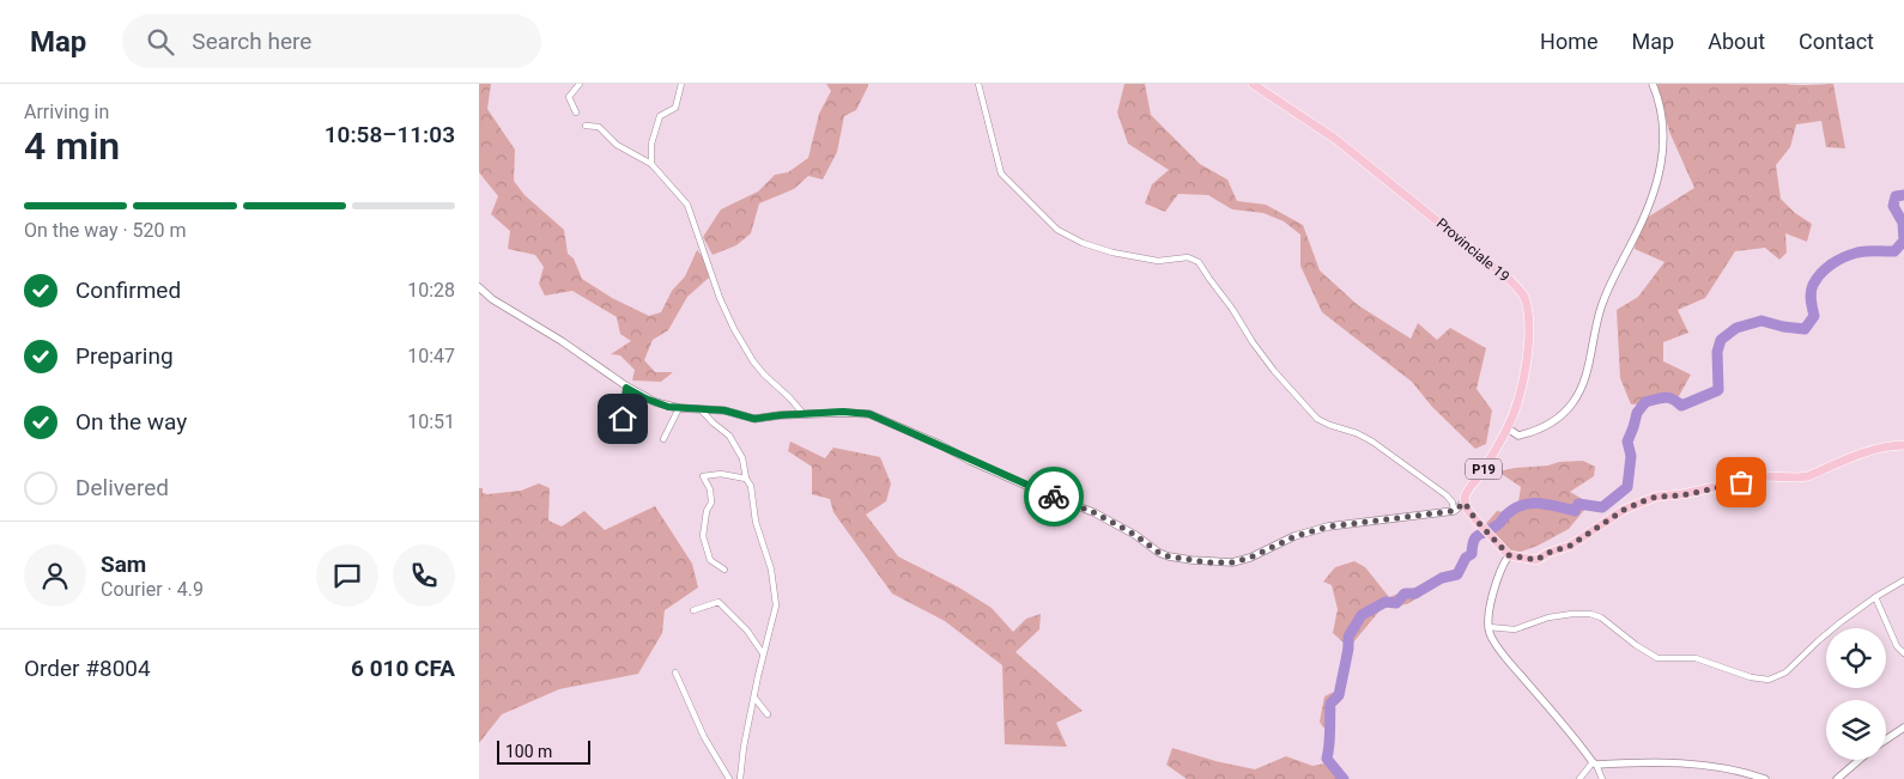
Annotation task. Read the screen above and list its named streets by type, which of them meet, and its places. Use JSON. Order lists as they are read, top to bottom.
{
  "streets": {
    "main road": ["Provinciale 19", "P19"]
  },
  "scale_bar": "100 m",
  "page": {
    "header": "Map",
    "search": "Search here",
    "nav": [
      "Home",
      "Map",
      "About",
      "Contact"
    ],
    "heading": ["4 min", "Arriving in", "10:58–11:03"],
    "panel": [
      "Sam",
      "Courier · 4.9",
      "Order #8004",
      "6 010 CFA"
    ],
    "bar": "On the way · 520 m",
    "list": [
      ["Confirmed", "10:28"],
      ["Preparing", "10:47"],
      ["On the way", "10:51"],
      "Delivered"
    ],
    "scale": "100 m"
  }
}
